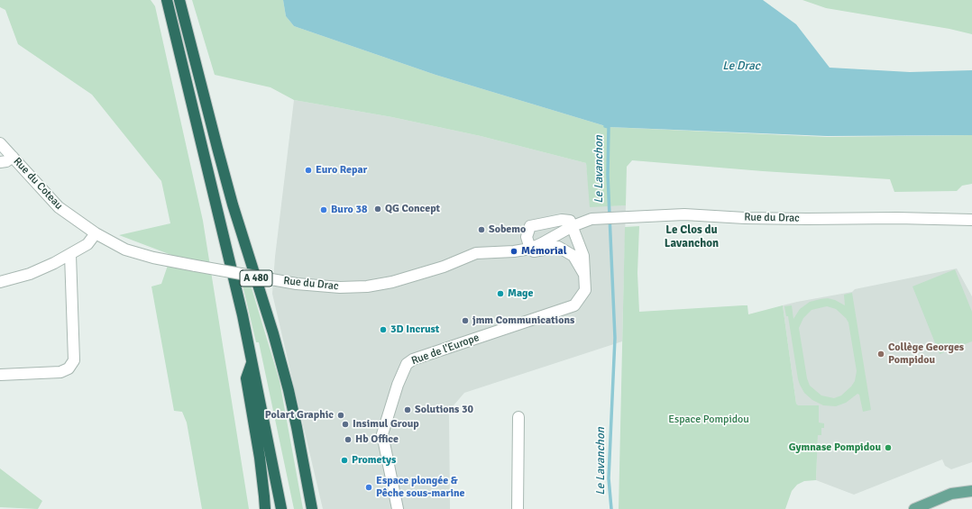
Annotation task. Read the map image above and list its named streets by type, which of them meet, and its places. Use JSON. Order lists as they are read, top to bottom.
{
  "streets": {
    "highway": ["A 480"],
    "street": ["Rue du Coteau", "Rue du Drac", "Rue de l'Europe"]
  },
  "crossings": [
    ["Rue du Coteau", "Rue du Drac"],
    ["Rue du Drac", "Rue de l'Europe"]
  ],
  "districts": ["Le Clos du Lavanchon"],
  "water": ["Le Drac", "Le Lavanchon"],
  "parks": ["Espace Pompidou"],
  "places": [
    "Euro Repar",
    "QG Concept",
    "Buro 38",
    "Sobemo",
    "Mémorial",
    "Mage",
    "jmm Communications",
    "3D Incrust",
    "Collège Georges Pompidou",
    "Solutions 30",
    "Polart Graphic",
    "Insimul Group",
    "Hb Office",
    "Gymnase Pompidou",
    "Prometys",
    "Espace plongée & Pêche sous-marine"
  ]
}
